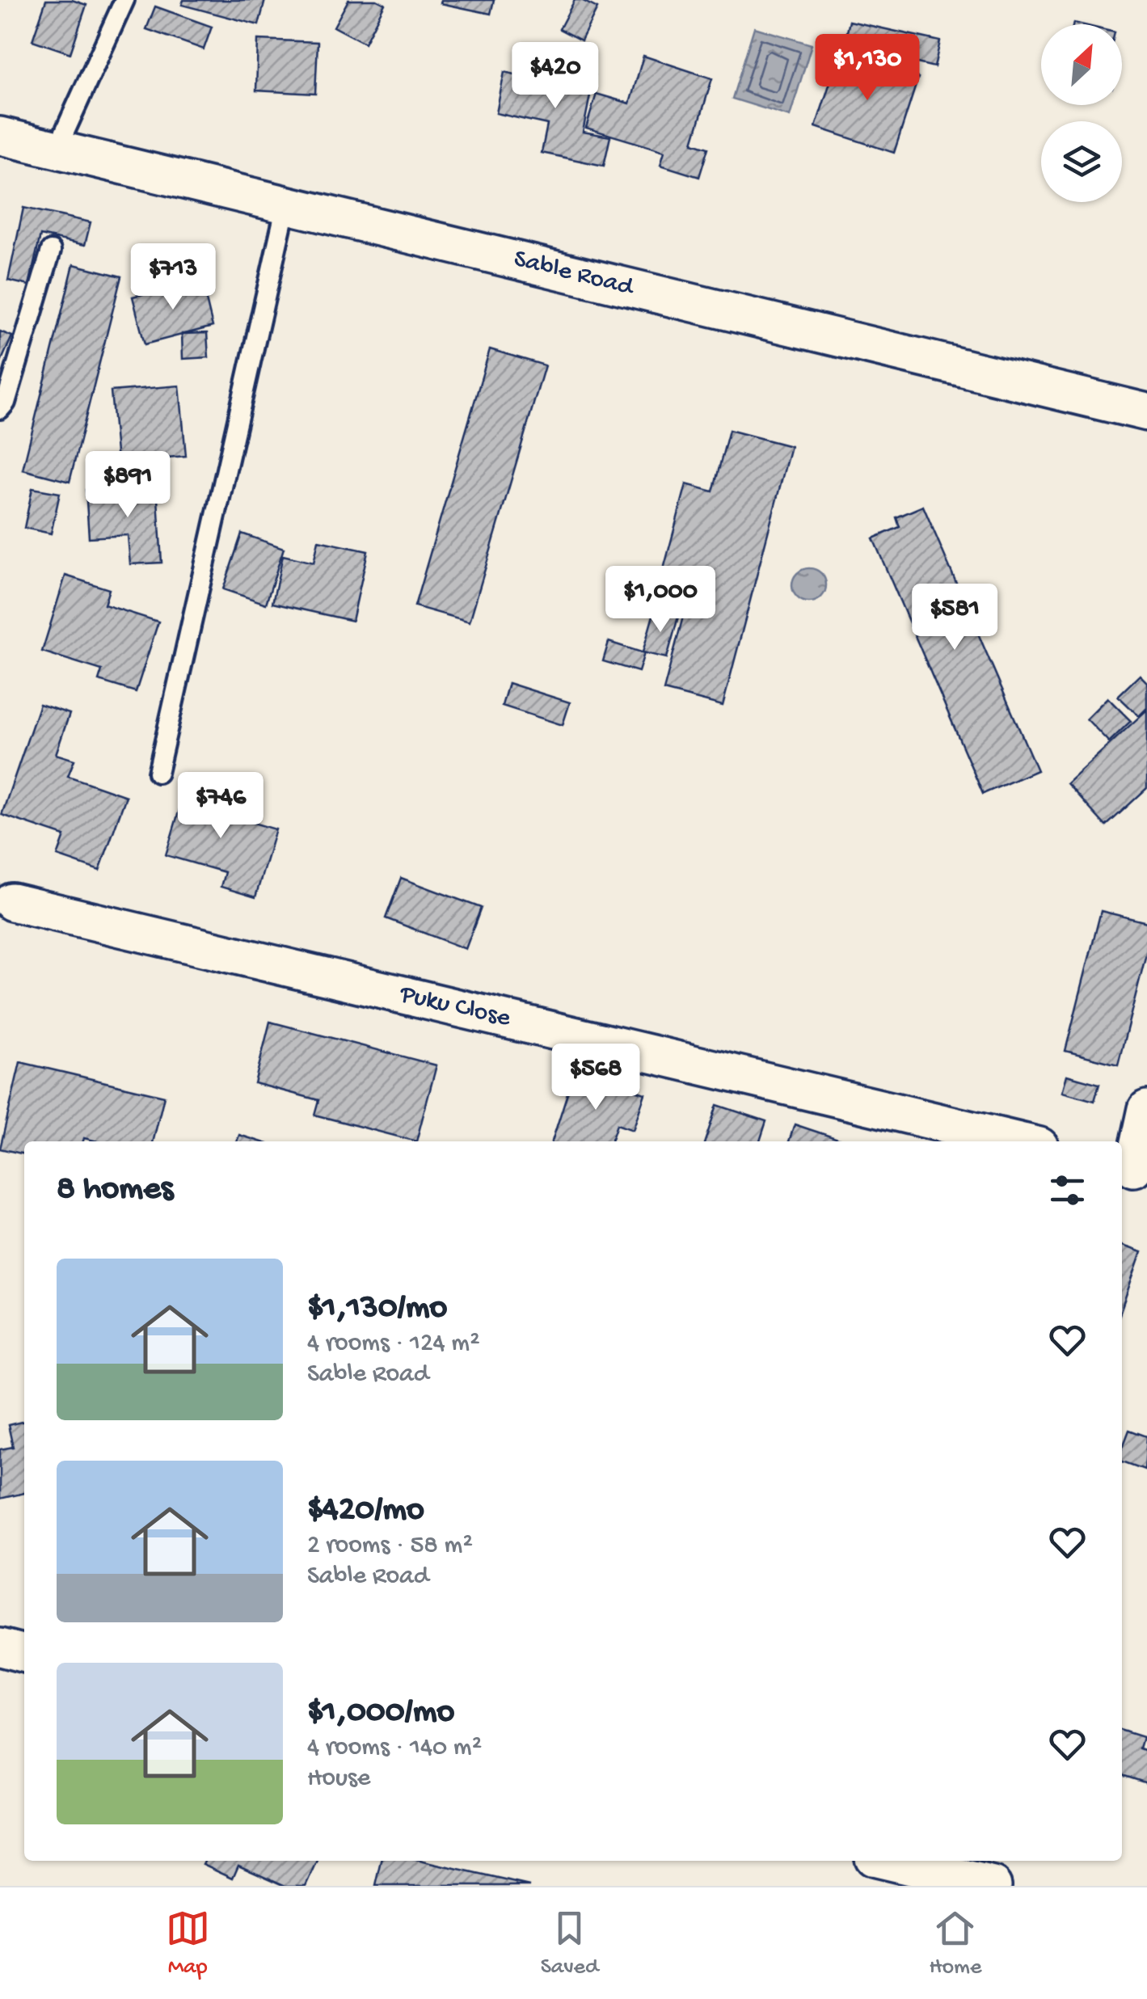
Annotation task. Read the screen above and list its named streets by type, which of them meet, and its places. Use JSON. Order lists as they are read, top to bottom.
{
  "streets": {
    "street": ["Sable Road", "Puku Close"]
  },
  "north": "top right",
  "page": {
    "price": [
      "$1,130",
      "$420",
      "$713",
      "$891",
      "$1,000",
      "$581",
      "$746",
      "$568"
    ],
    "heading": "8 homes",
    "list": [
      {
        "name": "$1,130/mo",
        "note": "4 rooms · 124 m² · Sable Road"
      },
      {
        "name": "$420/mo",
        "note": "2 rooms · 58 m² · Sable Road"
      },
      {
        "name": "$1,000/mo",
        "note": "4 rooms · 140 m² · House"
      }
    ],
    "tabs": ["Map", "Saved", "Home"]
  }
}
